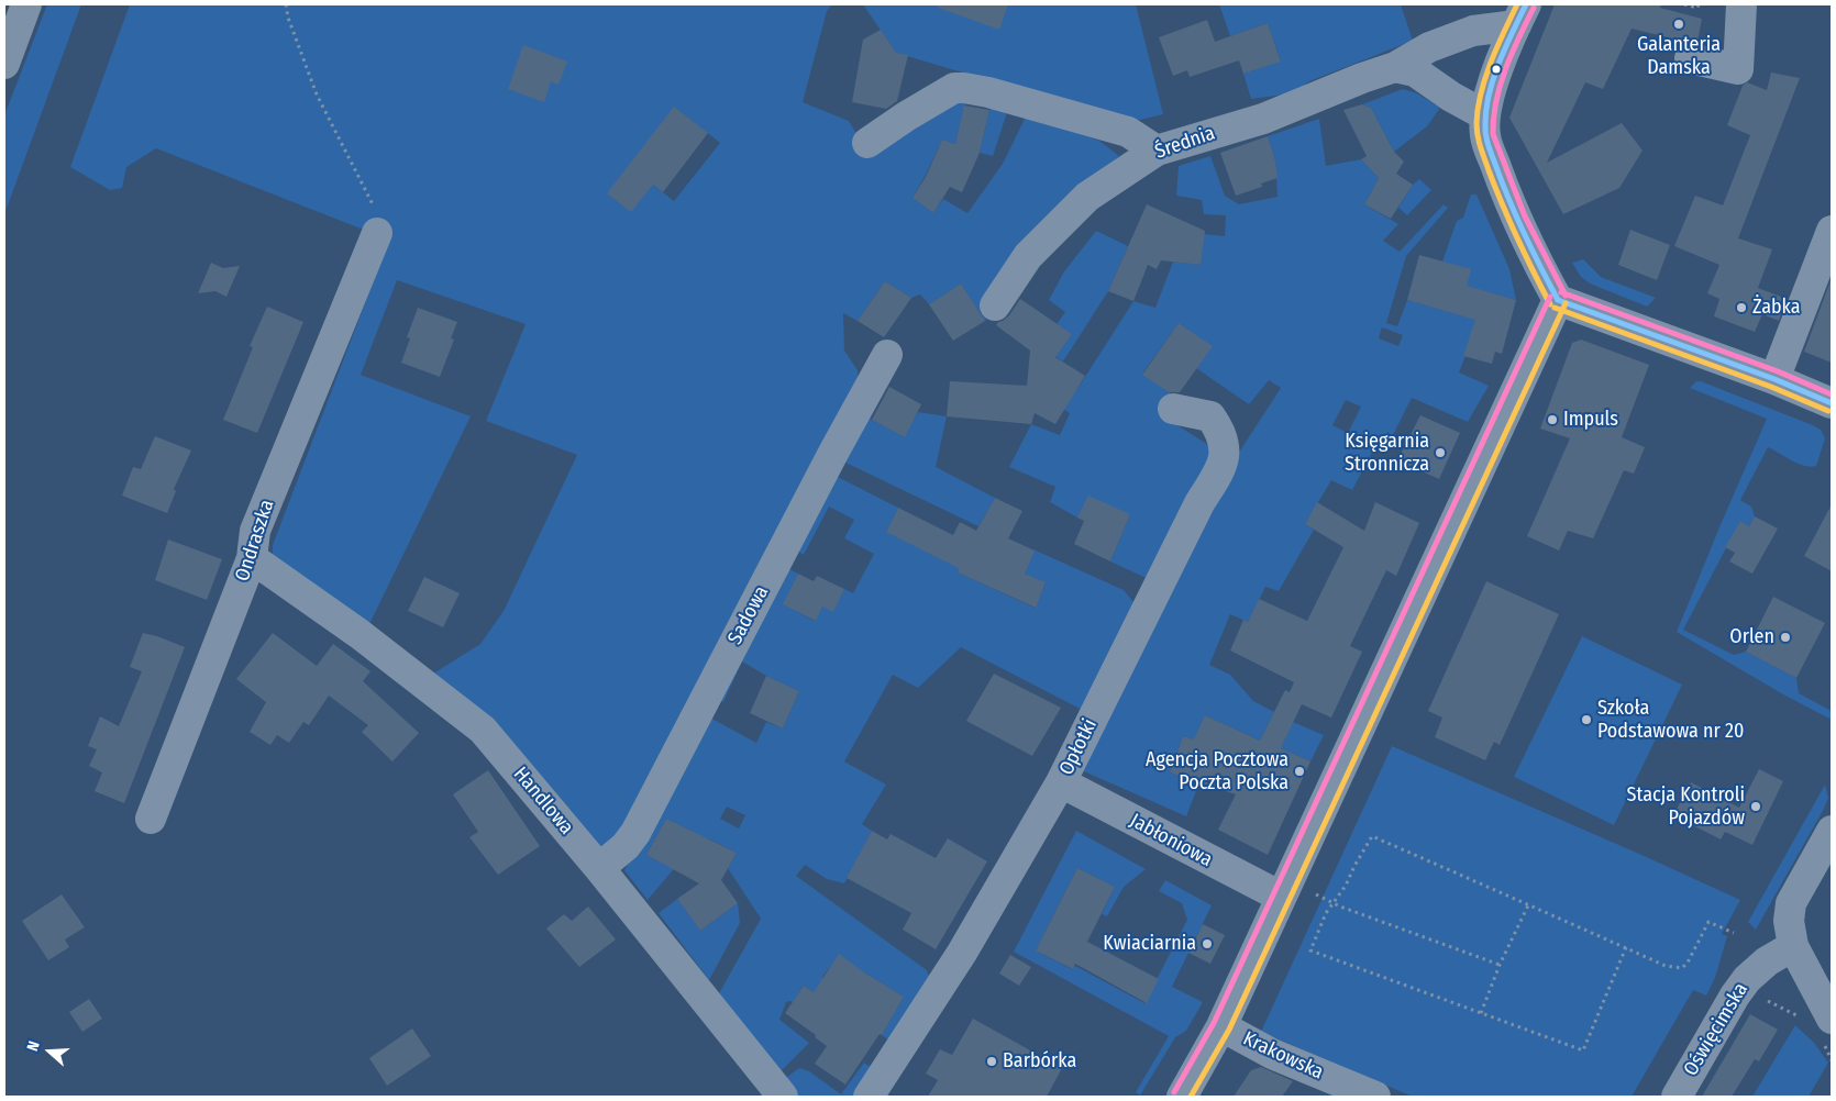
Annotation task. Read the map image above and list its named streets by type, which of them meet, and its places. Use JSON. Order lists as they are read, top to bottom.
{
  "streets": {
    "street": [
      "Średnia",
      "Ondraszka",
      "Sadowa",
      "Opłotki",
      "Handlowa",
      "Jabłoniowa",
      "Oświęcimska",
      "Krakowska"
    ]
  },
  "crossings": [
    ["Ondraszka", "Handlowa"],
    ["Sadowa", "Handlowa"],
    ["Opłotki", "Jabłoniowa"]
  ],
  "places": [
    "Galanteria Damska",
    "Żabka",
    "Impuls",
    "Księgarnia Stronnicza",
    "Orlen",
    "Szkoła Podstawowa nr 20",
    "Agencja Pocztowa Poczta Polska",
    "Stacja Kontroli Pojazdów",
    "Kwiaciarnia",
    "Barbórka"
  ],
  "north": "left"
}
